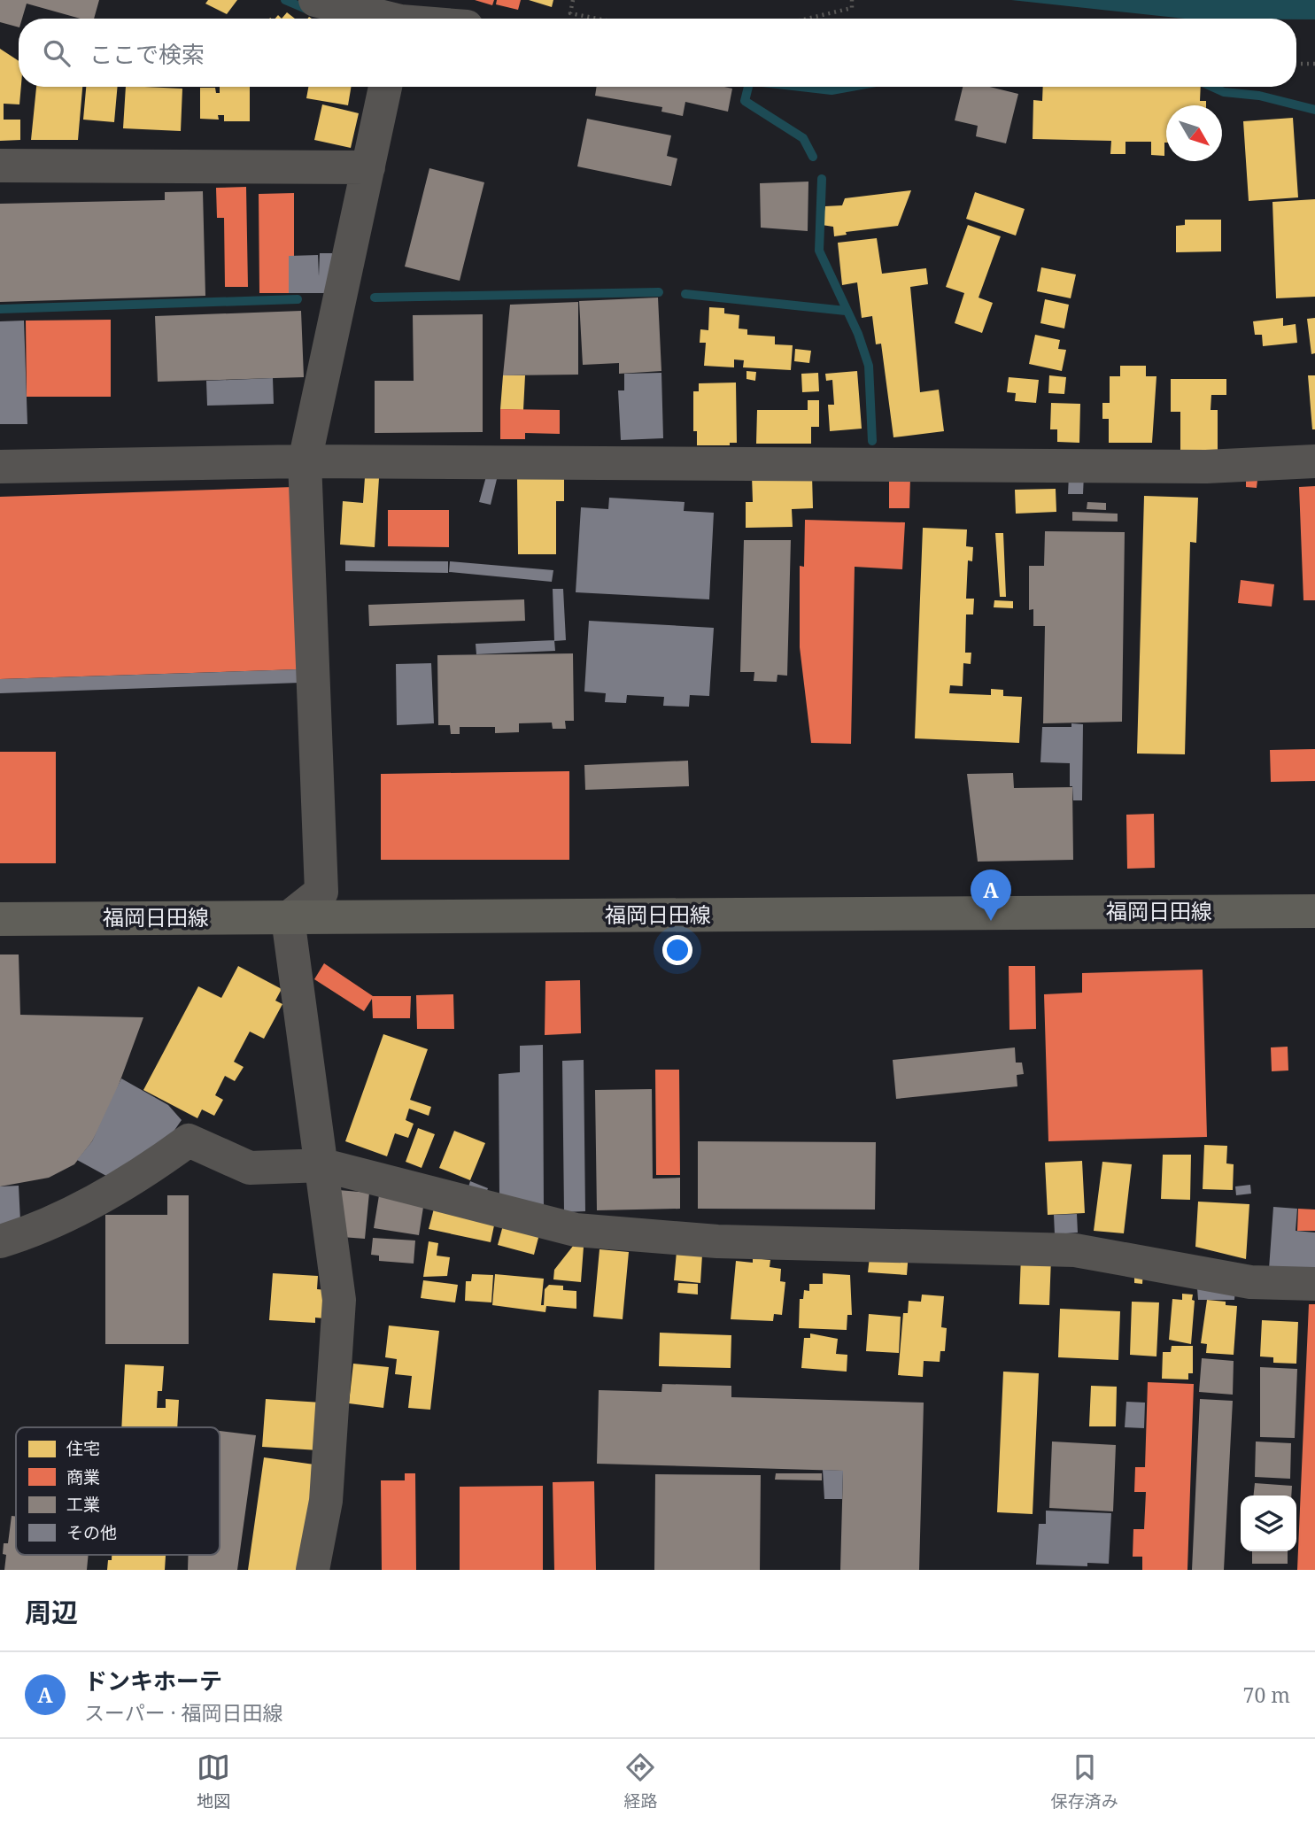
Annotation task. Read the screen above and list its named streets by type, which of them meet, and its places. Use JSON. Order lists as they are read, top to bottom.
{
  "streets": {
    "main road": ["福岡日田線"]
  },
  "legend": [
    "住宅",
    "商業",
    "工業",
    "その他"
  ],
  "north": "bottom right",
  "page": {
    "search": "ここで検索",
    "pins": "A",
    "heading": "周辺",
    "list": [
      {
        "mark": "A",
        "name": "ドンキホーテ",
        "note": "スーパー · 福岡日田線",
        "value": "70 m"
      }
    ],
    "nav": ["地図", "経路", "保存済み"]
  }
}
